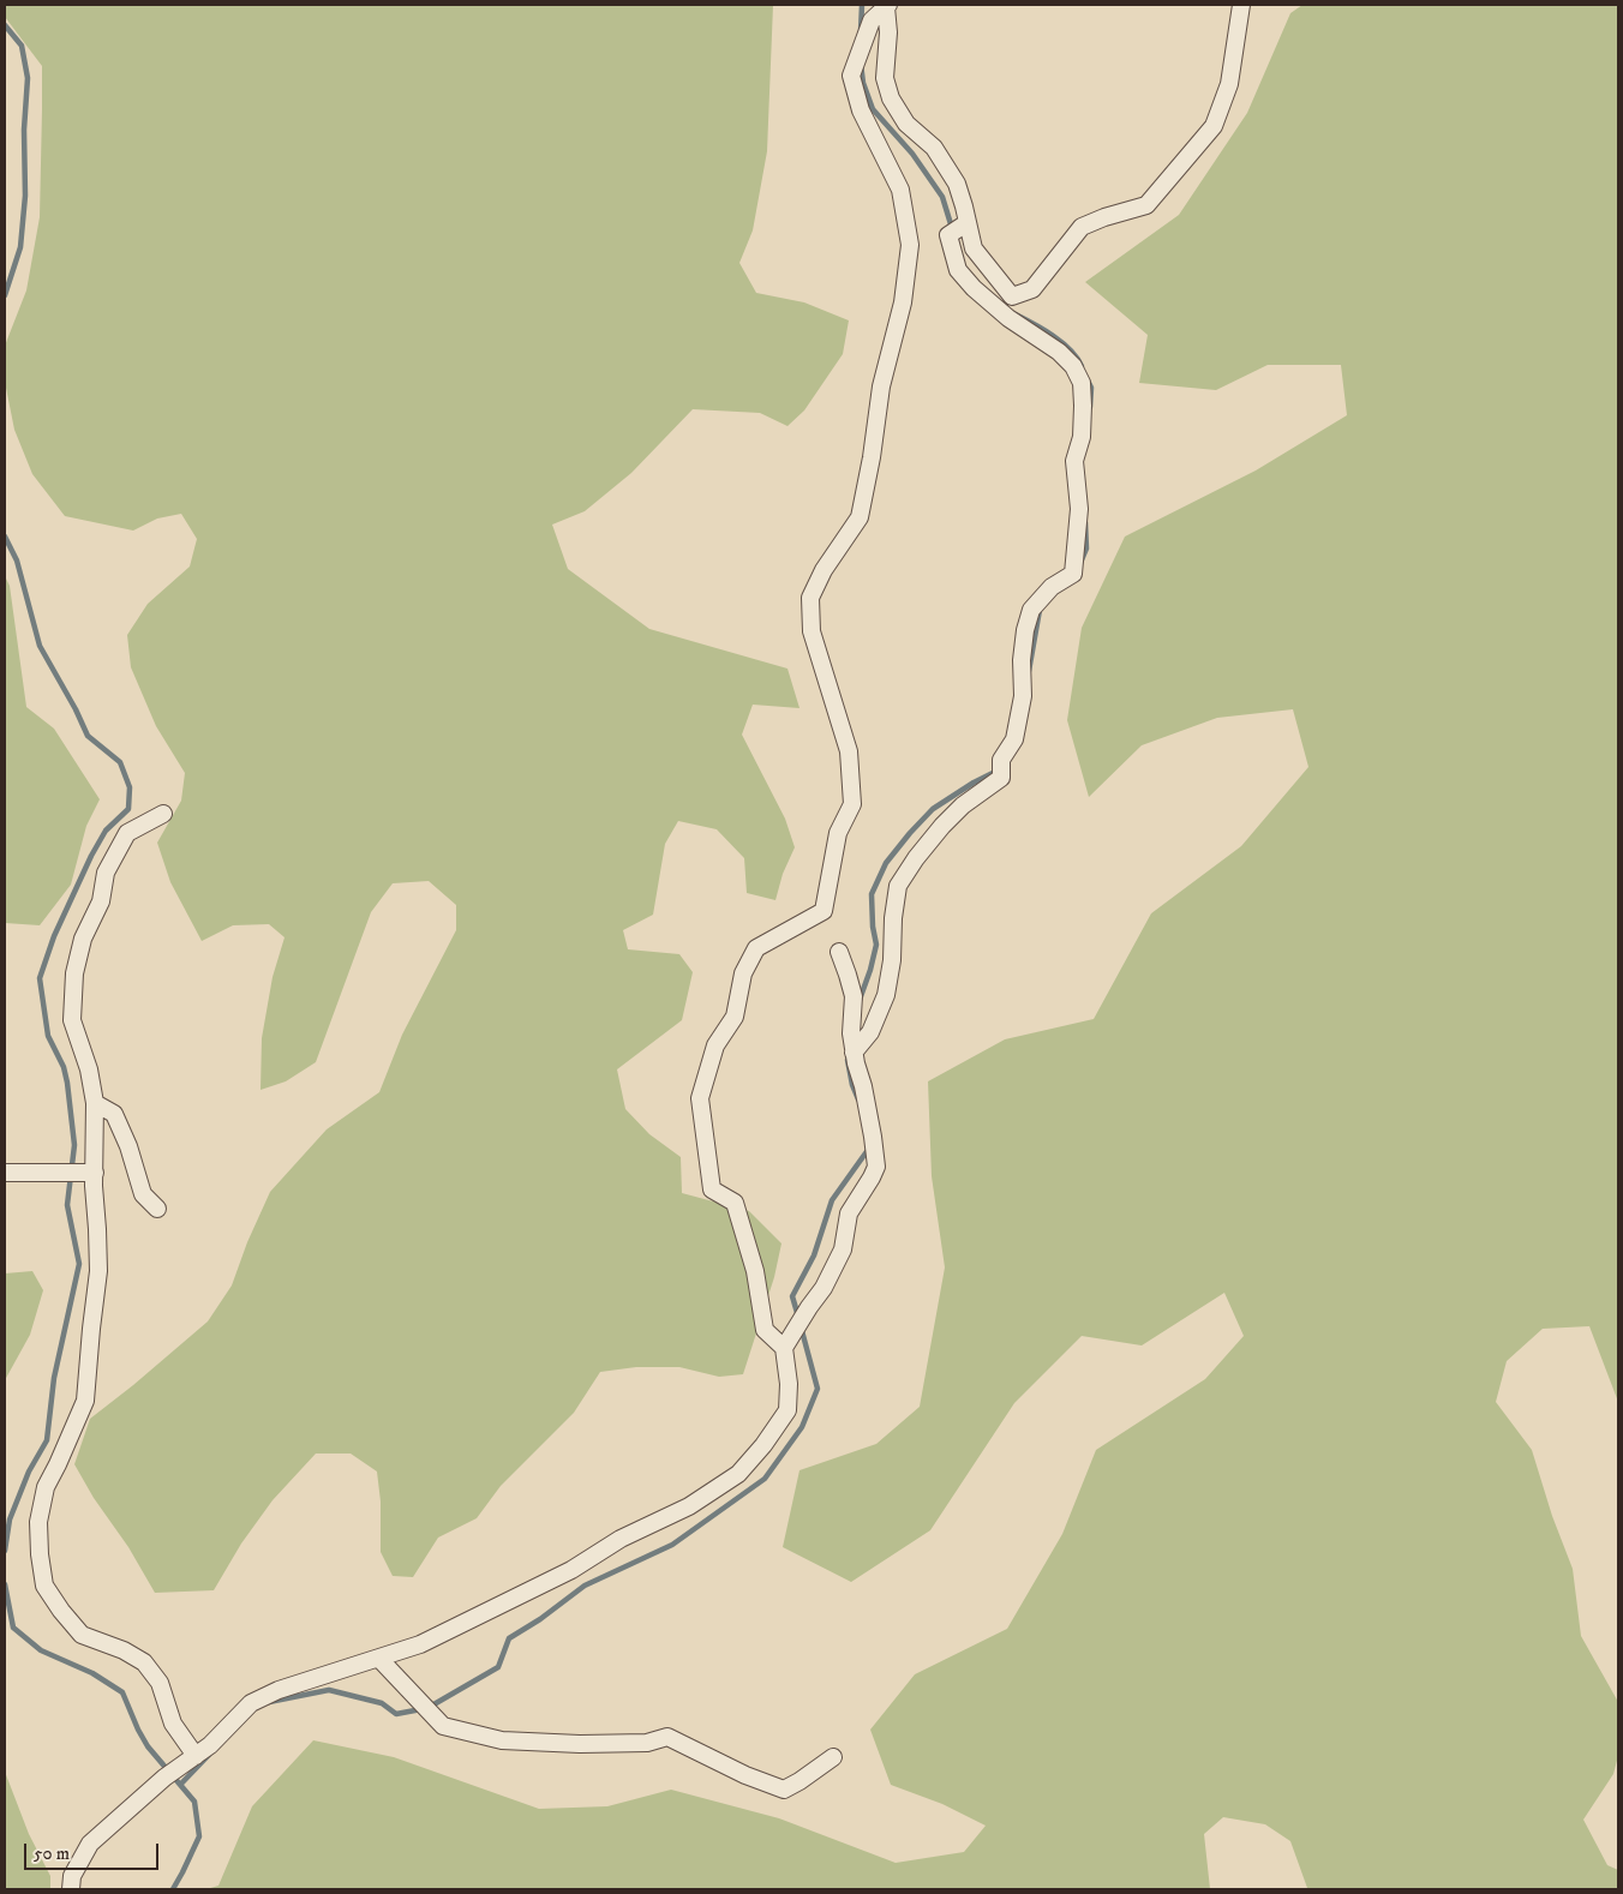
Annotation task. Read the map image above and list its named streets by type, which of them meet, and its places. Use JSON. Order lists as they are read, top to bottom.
{
  "scale_bar": "50 m"
}
